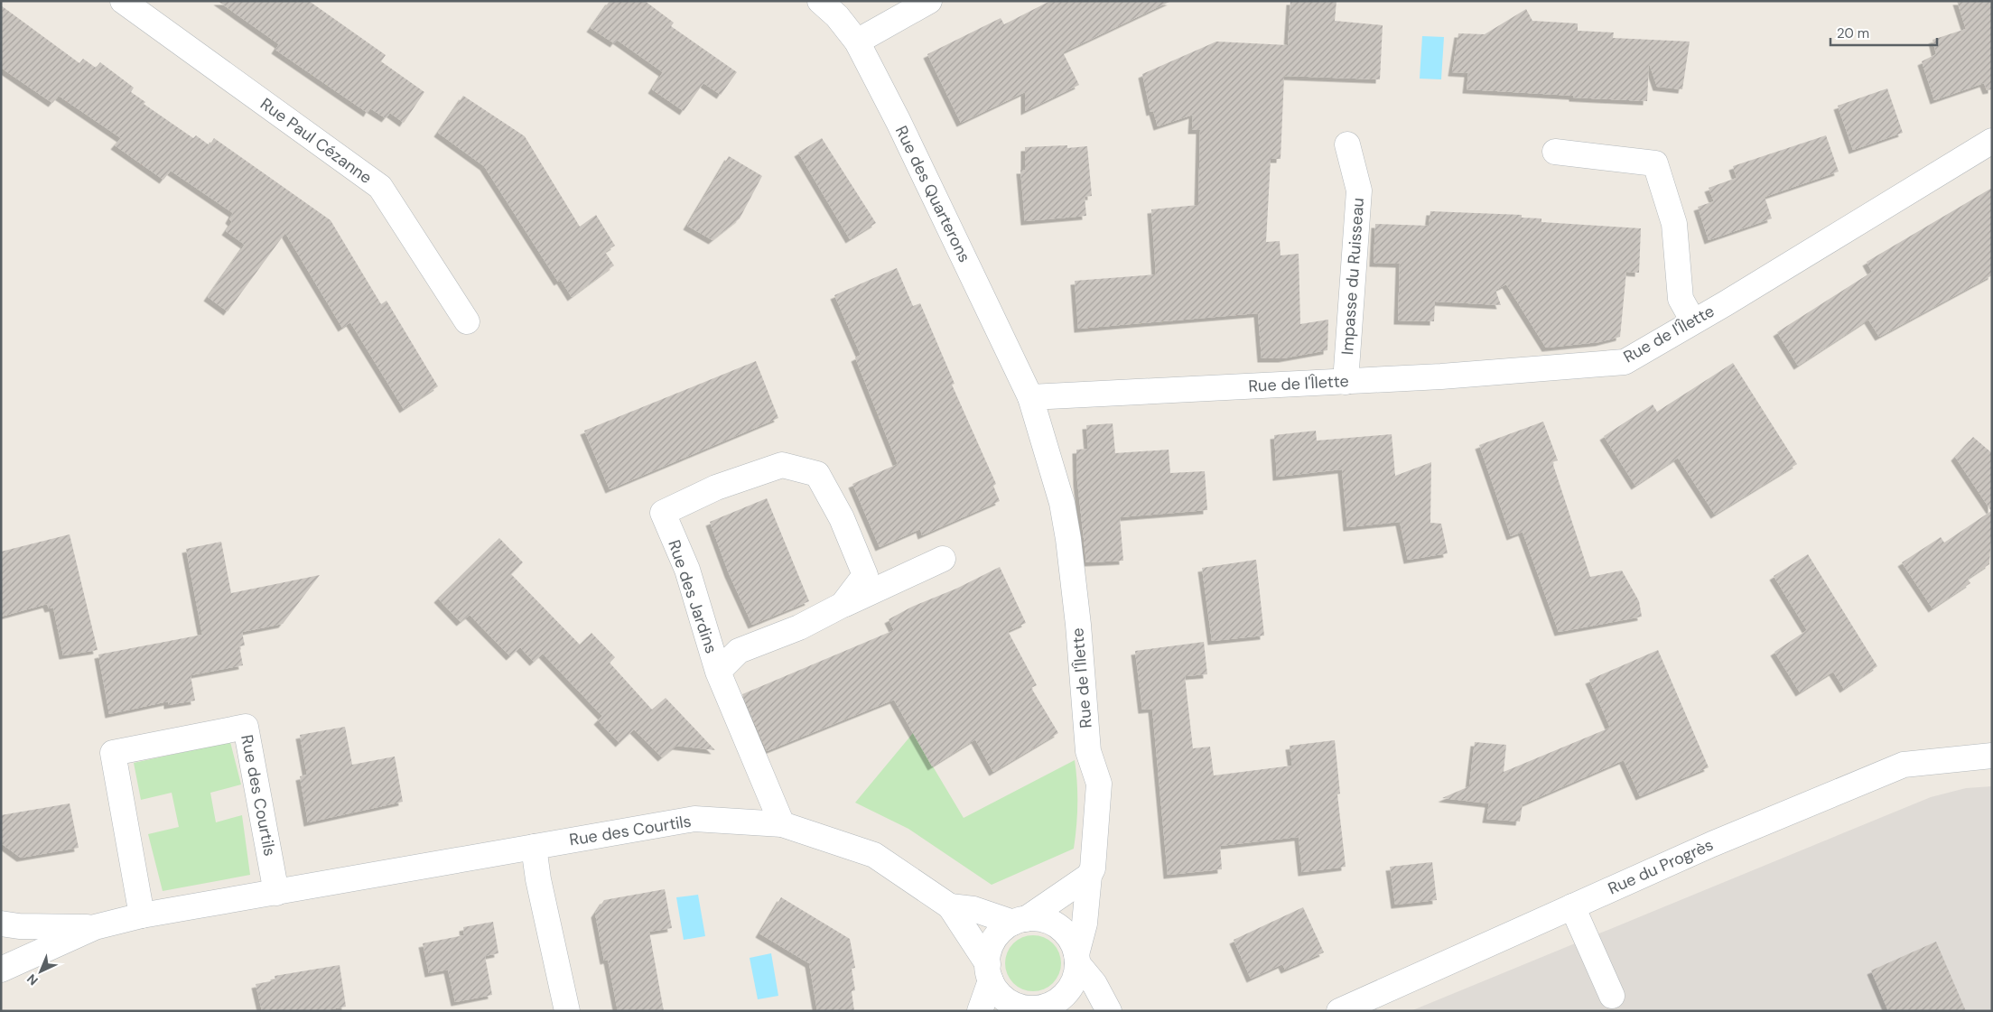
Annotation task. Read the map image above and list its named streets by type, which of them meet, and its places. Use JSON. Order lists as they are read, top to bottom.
{
  "streets": {
    "street": [
      "Rue Paul Cézanne",
      "Rue des Quarterons",
      "Impasse du Ruisseau",
      "Rue de l'Îlette",
      "Rue des Jardins",
      "Rue des Courtils",
      "Rue du Progrès"
    ]
  },
  "crossings": [
    ["Rue des Quarterons", "Rue de l'Îlette"],
    ["Impasse du Ruisseau", "Rue de l'Îlette"],
    ["Rue de l'Îlette", "Rue des Courtils"],
    ["Rue des Jardins", "Rue des Courtils"]
  ],
  "scale_bar": "20 m",
  "north": "bottom left"
}
